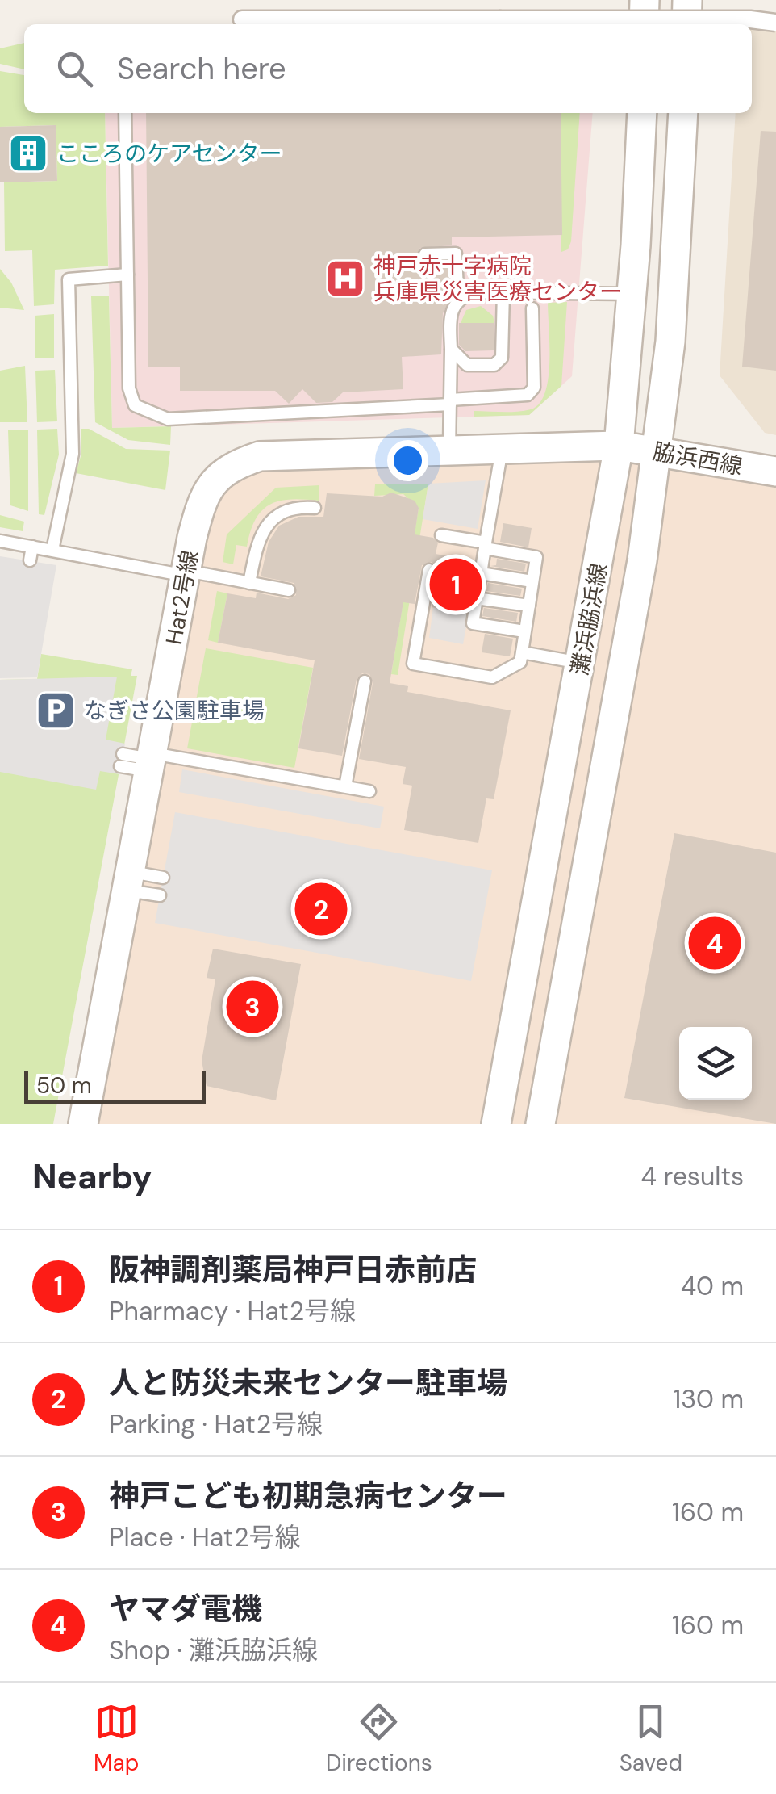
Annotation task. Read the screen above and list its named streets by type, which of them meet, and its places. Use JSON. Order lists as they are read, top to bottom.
{
  "streets": {
    "street": ["脇浜西線", "Hat2号線", "灘浜脇浜線"]
  },
  "crossings": [
    ["脇浜西線", "Hat2号線"],
    ["脇浜西線", "灘浜脇浜線"],
    ["Hat2号線", "灘浜脇浜線"]
  ],
  "places": {
    "building": ["こころのケアセンター"],
    "hospital": ["神戸赤十字病院 兵庫県災害医療センター"],
    "parking": ["なぎさ公園駐車場"]
  },
  "scale_bar": "50 m",
  "page": {
    "search": "Search here",
    "pins": [
      "1",
      "2",
      "4",
      "3"
    ],
    "scale": "50 m",
    "heading": ["Nearby", "4 results"],
    "list": [
      {
        "mark": "1",
        "name": "阪神調剤薬局神戸日赤前店",
        "note": "Pharmacy · Hat2号線",
        "value": "40 m"
      },
      {
        "mark": "2",
        "name": "人と防災未来センター駐車場",
        "note": "Parking · Hat2号線",
        "value": "130 m"
      },
      {
        "mark": "3",
        "name": "神戸こども初期急病センター",
        "note": "Place · Hat2号線",
        "value": "160 m"
      },
      {
        "mark": "4",
        "name": "ヤマダ電機",
        "note": "Shop · 灘浜脇浜線",
        "value": "160 m"
      }
    ],
    "nav": ["Map", "Directions", "Saved"]
  }
}
